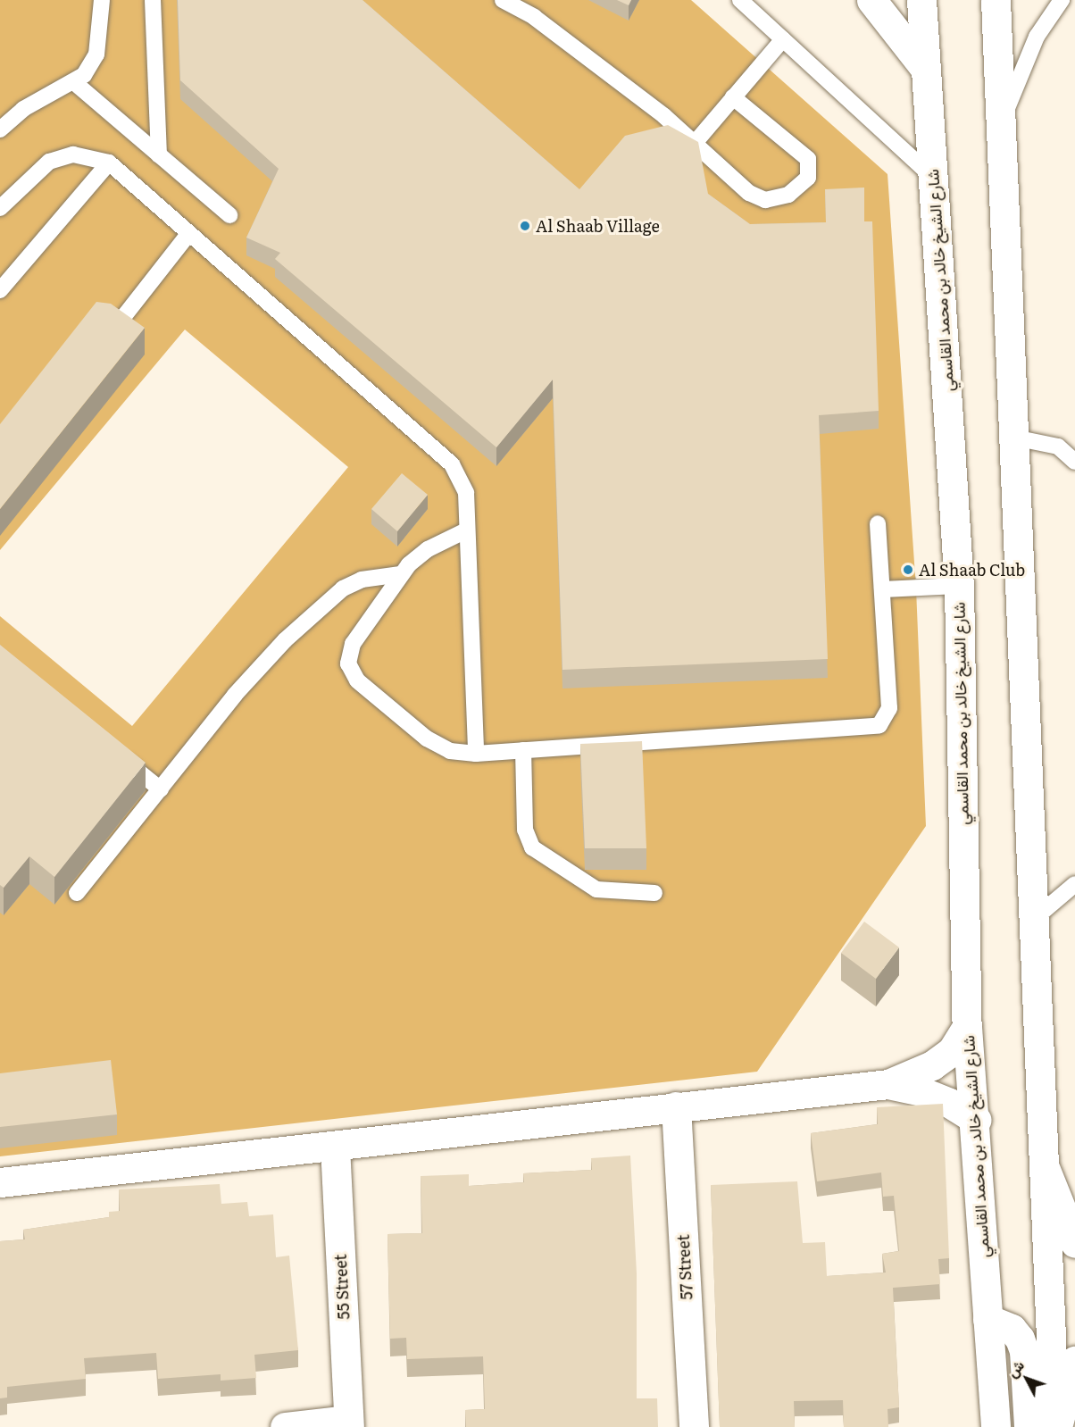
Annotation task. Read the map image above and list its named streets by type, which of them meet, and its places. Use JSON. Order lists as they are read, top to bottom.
{
  "streets": {
    "main road": ["شارع الشيخ خالد بن محمد القاسمي", "57 Street", "55 Street"]
  },
  "places": ["Al Shaab Village", "Al Shaab Club"],
  "north": "top left"
}
